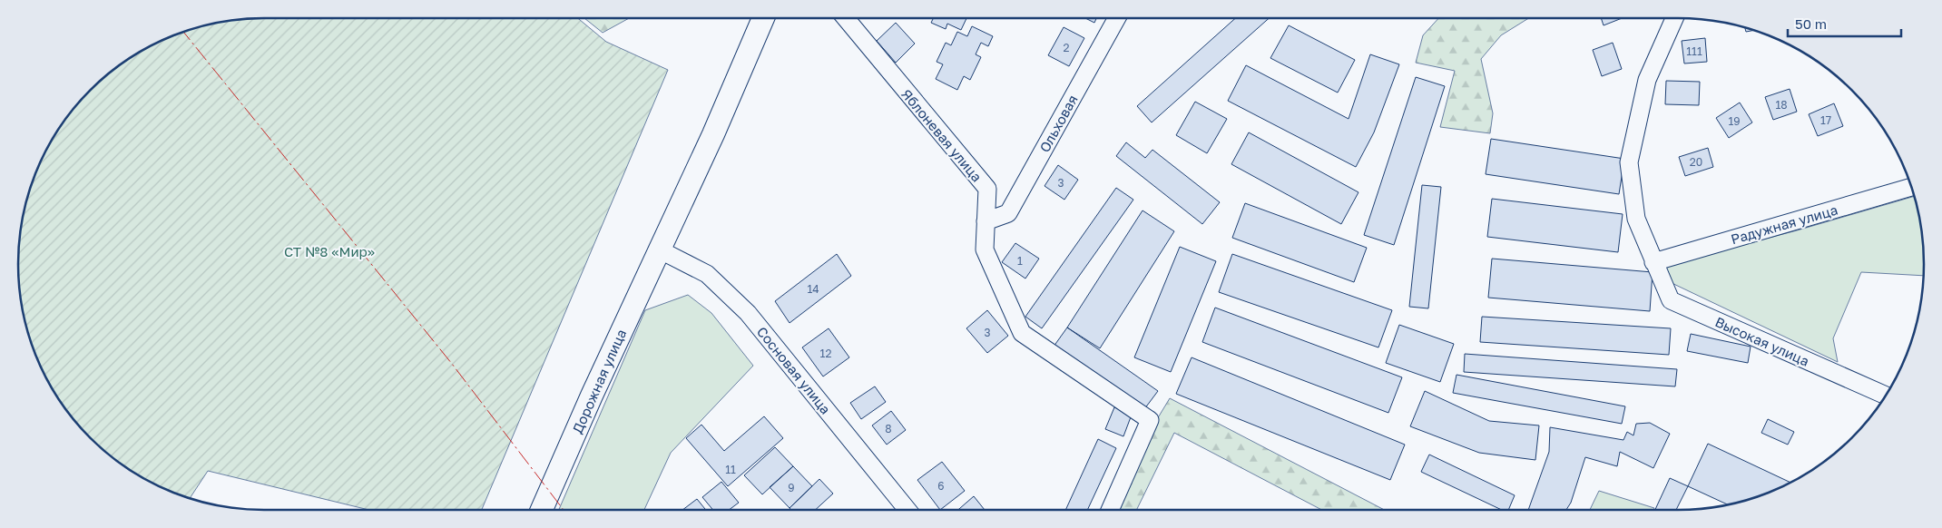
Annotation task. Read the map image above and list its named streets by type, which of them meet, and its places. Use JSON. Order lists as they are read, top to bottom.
{
  "streets": {
    "main road": ["Дорожная улица"],
    "street": [
      "Ольховая",
      "Яблоневая улица",
      "Радужная улица",
      "Высокая улица",
      "Сосновая улица"
    ]
  },
  "crossings": [
    ["Ольховая", "Яблоневая улица"],
    ["Радужная улица", "Высокая улица"],
    ["Сосновая улица", "Дорожная улица"]
  ],
  "parks": ["СТ №8 «Мир»"],
  "house_numbers": [
    "2",
    "111",
    "18",
    "17",
    "19",
    "20",
    "3",
    "1",
    "14",
    "3",
    "12",
    "8",
    "11",
    "6",
    "9"
  ],
  "scale_bar": "50 m"
}
